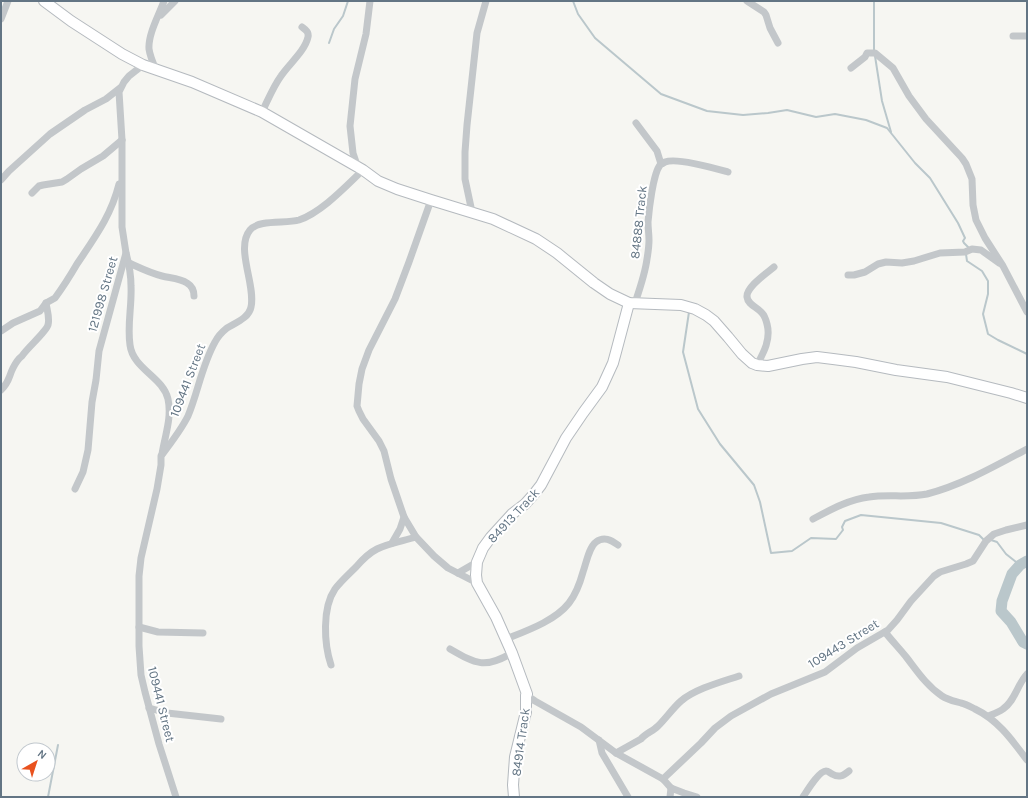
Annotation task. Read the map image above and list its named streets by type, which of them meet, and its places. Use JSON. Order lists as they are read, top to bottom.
{
  "streets": {
    "street": [
      "84888 Track",
      "121998 Street",
      "109441 Street",
      "84913 Track",
      "109443 Street",
      "84914 Track"
    ]
  },
  "crossings": [
    ["84888 Track", "84913 Track"],
    ["84913 Track", "84914 Track"]
  ],
  "north": "top right"
}
